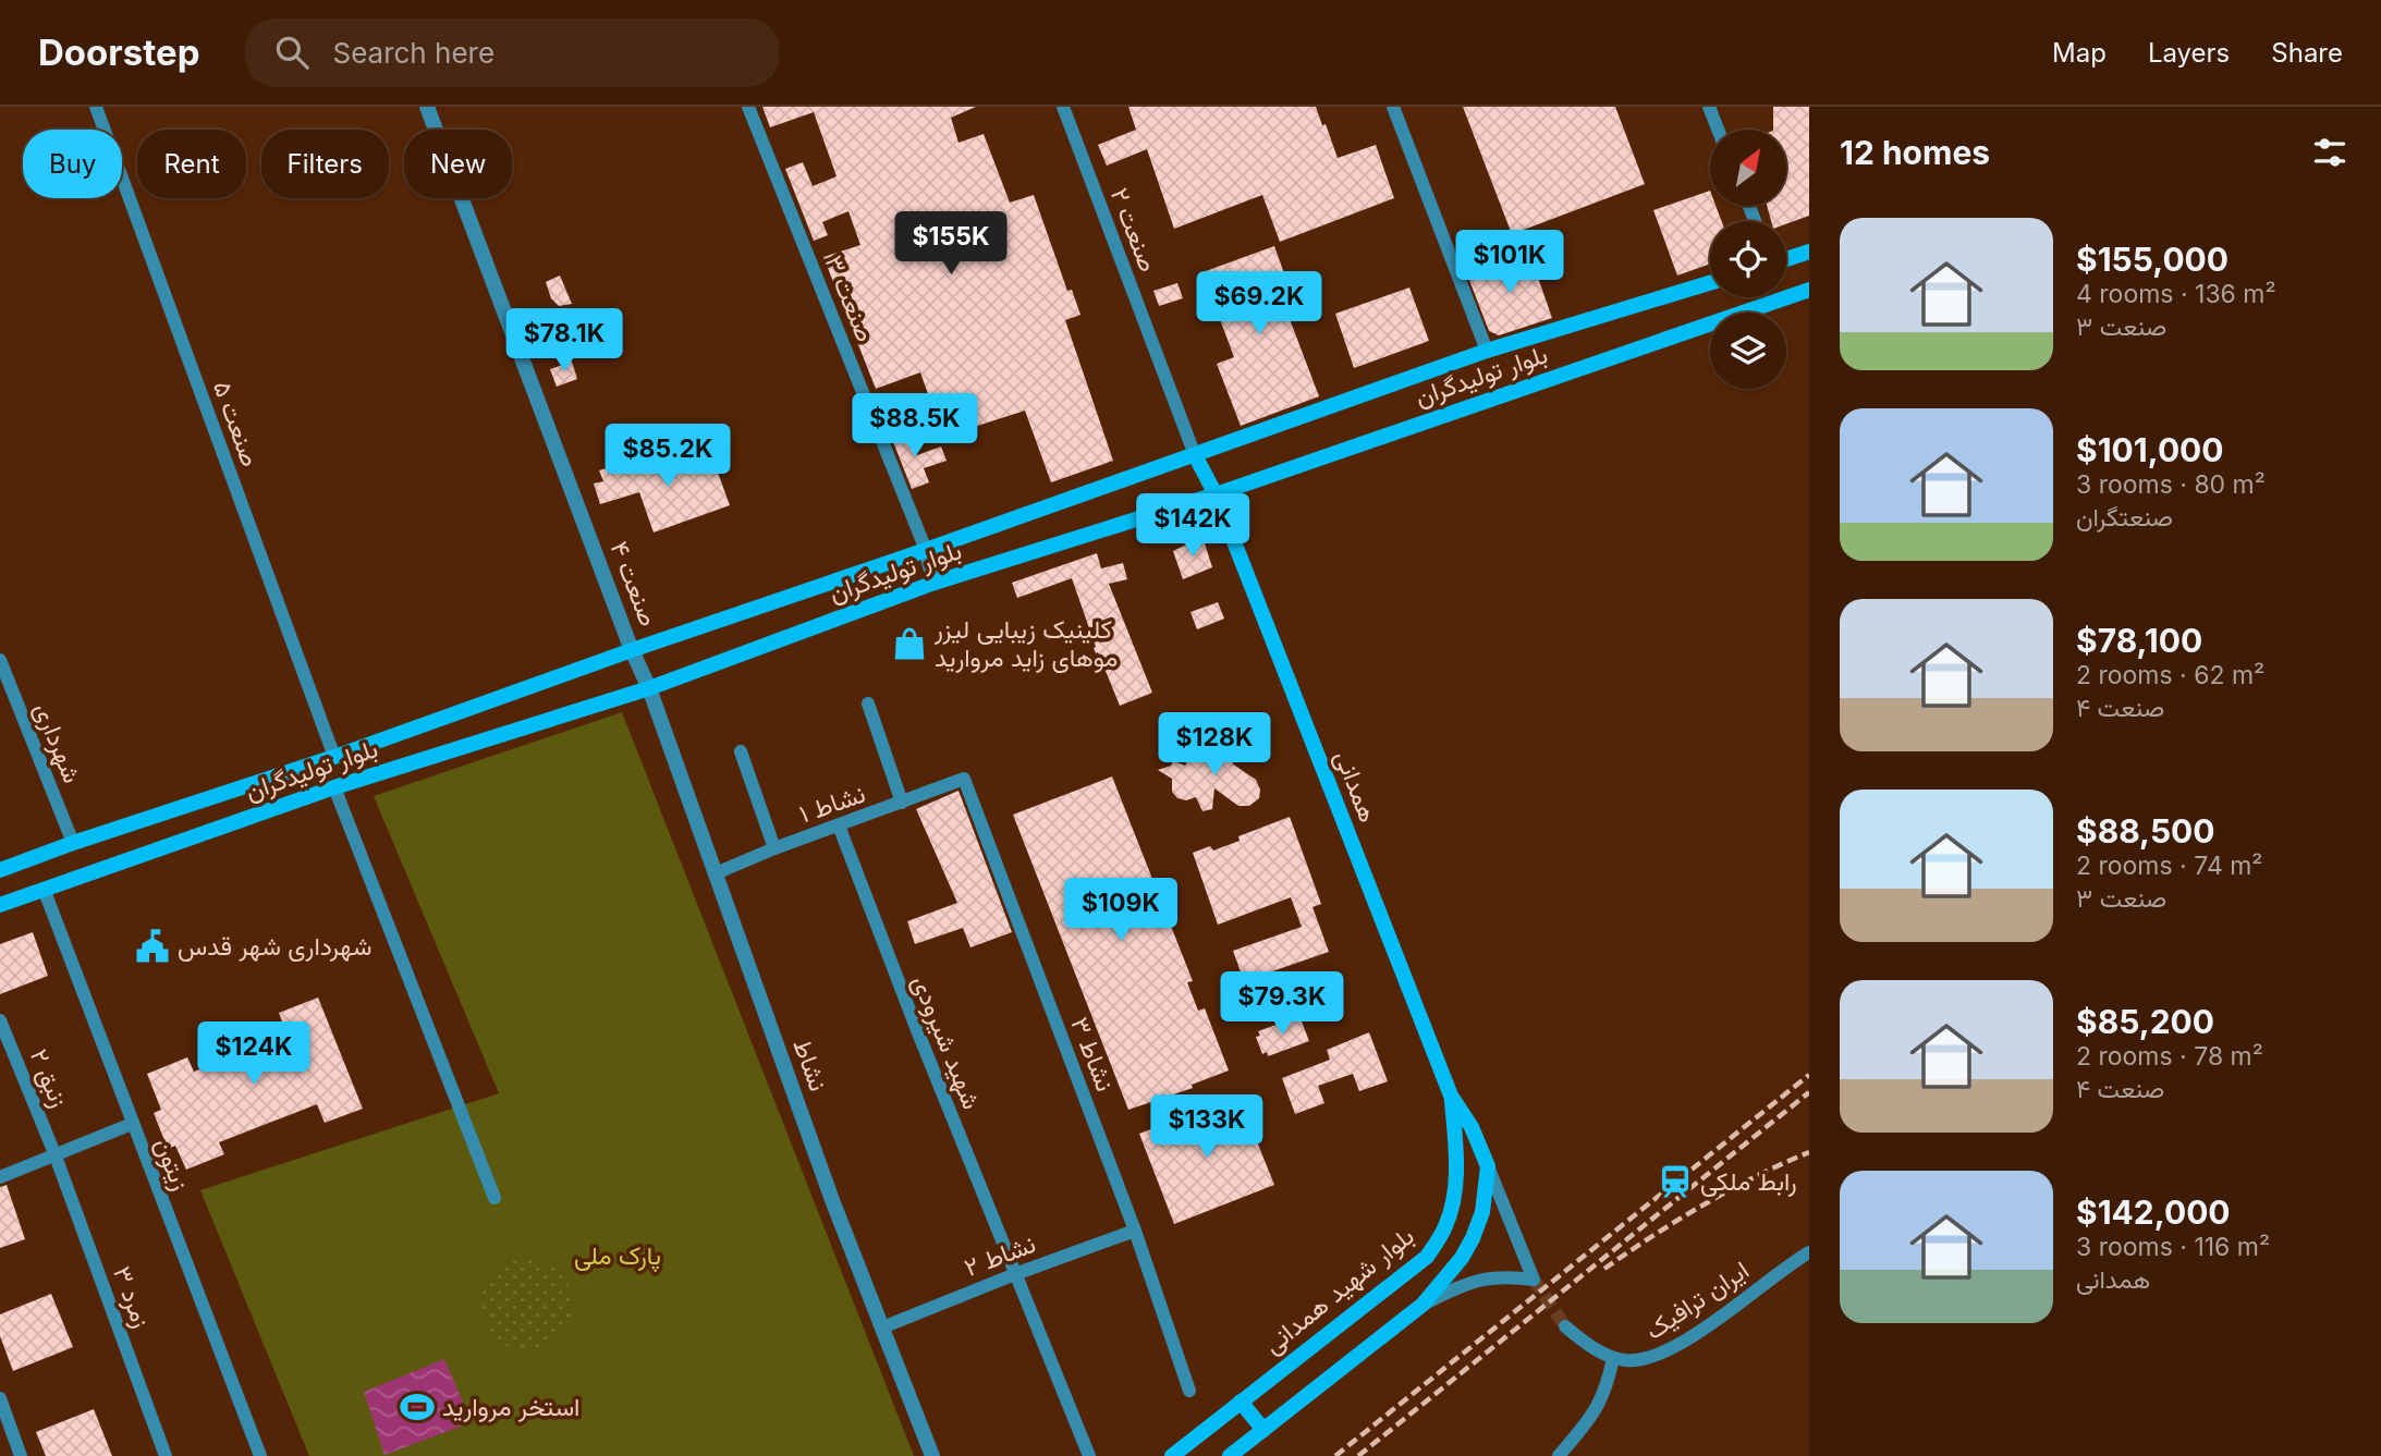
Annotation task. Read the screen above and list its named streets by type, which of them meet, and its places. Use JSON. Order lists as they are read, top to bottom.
{
  "streets": {
    "main road": ["بلوار تولیدگران", "همدانی", "بلوار شهید همدانی"],
    "street": [
      "صنعت ۲",
      "صنعت ۳",
      "صنعت ۵",
      "صنعت ۴",
      "شهرداری",
      "نشاط ۱",
      "شهید شیرودی",
      "نشاط ۳",
      "نشاط",
      "زنبق ۲",
      "زیتون",
      "نشاط ۲",
      "زمرد ۳",
      "ایران ترافیک"
    ]
  },
  "crossings": [
    ["صنعت ۲", "بلوار تولیدگران"],
    ["صنعت ۲", "همدانی"],
    ["صنعت ۳", "بلوار تولیدگران"],
    ["بلوار تولیدگران", "صنعت ۵"],
    ["بلوار تولیدگران", "صنعت ۴"],
    ["بلوار تولیدگران", "شهرداری"],
    ["بلوار تولیدگران", "همدانی"],
    ["بلوار تولیدگران", "نشاط"],
    ["بلوار تولیدگران", "زیتون"],
    ["صنعت ۴", "نشاط"],
    ["همدانی", "بلوار شهید همدانی"],
    ["نشاط ۱", "شهید شیرودی"],
    ["نشاط ۱", "نشاط ۳"],
    ["نشاط ۱", "نشاط"],
    ["شهید شیرودی", "نشاط ۲"],
    ["نشاط ۳", "نشاط ۲"],
    ["نشاط", "نشاط ۲"],
    ["زنبق ۲", "زمرد ۳"]
  ],
  "parks": ["پارک ملی"],
  "places": {
    "shop": ["کلینیک زیبایی لیزر موهای زاید مروارید"],
    "public building": ["شهرداری شهر قدس"],
    "station": ["رابط ملکی"],
    "sports": ["استخر مروارید"]
  },
  "north": "top right",
  "page": {
    "header": "Doorstep",
    "search": "Search here",
    "nav": ["Map", "Layers", "Share"],
    "heading": "12 homes",
    "chip": [
      "Buy",
      "Rent",
      "Filters",
      "New"
    ],
    "list": [
      {
        "name": "$155,000",
        "note": "4 rooms · 136 m² · صنعت ۳"
      },
      {
        "name": "$101,000",
        "note": "3 rooms · 80 m² · صنعتگران"
      },
      {
        "name": "$78,100",
        "note": "2 rooms · 62 m² · صنعت ۴"
      },
      {
        "name": "$88,500",
        "note": "2 rooms · 74 m² · صنعت ۳"
      },
      {
        "name": "$85,200",
        "note": "2 rooms · 78 m² · صنعت ۴"
      },
      {
        "name": "$142,000",
        "note": "3 rooms · 116 m² · همدانی"
      }
    ],
    "price": [
      "$155K",
      "$101K",
      "$69.2K",
      "$78.1K",
      "$88.5K",
      "$85.2K",
      "$142K",
      "$128K",
      "$109K",
      "$79.3K",
      "$124K",
      "$133K"
    ]
  }
}
